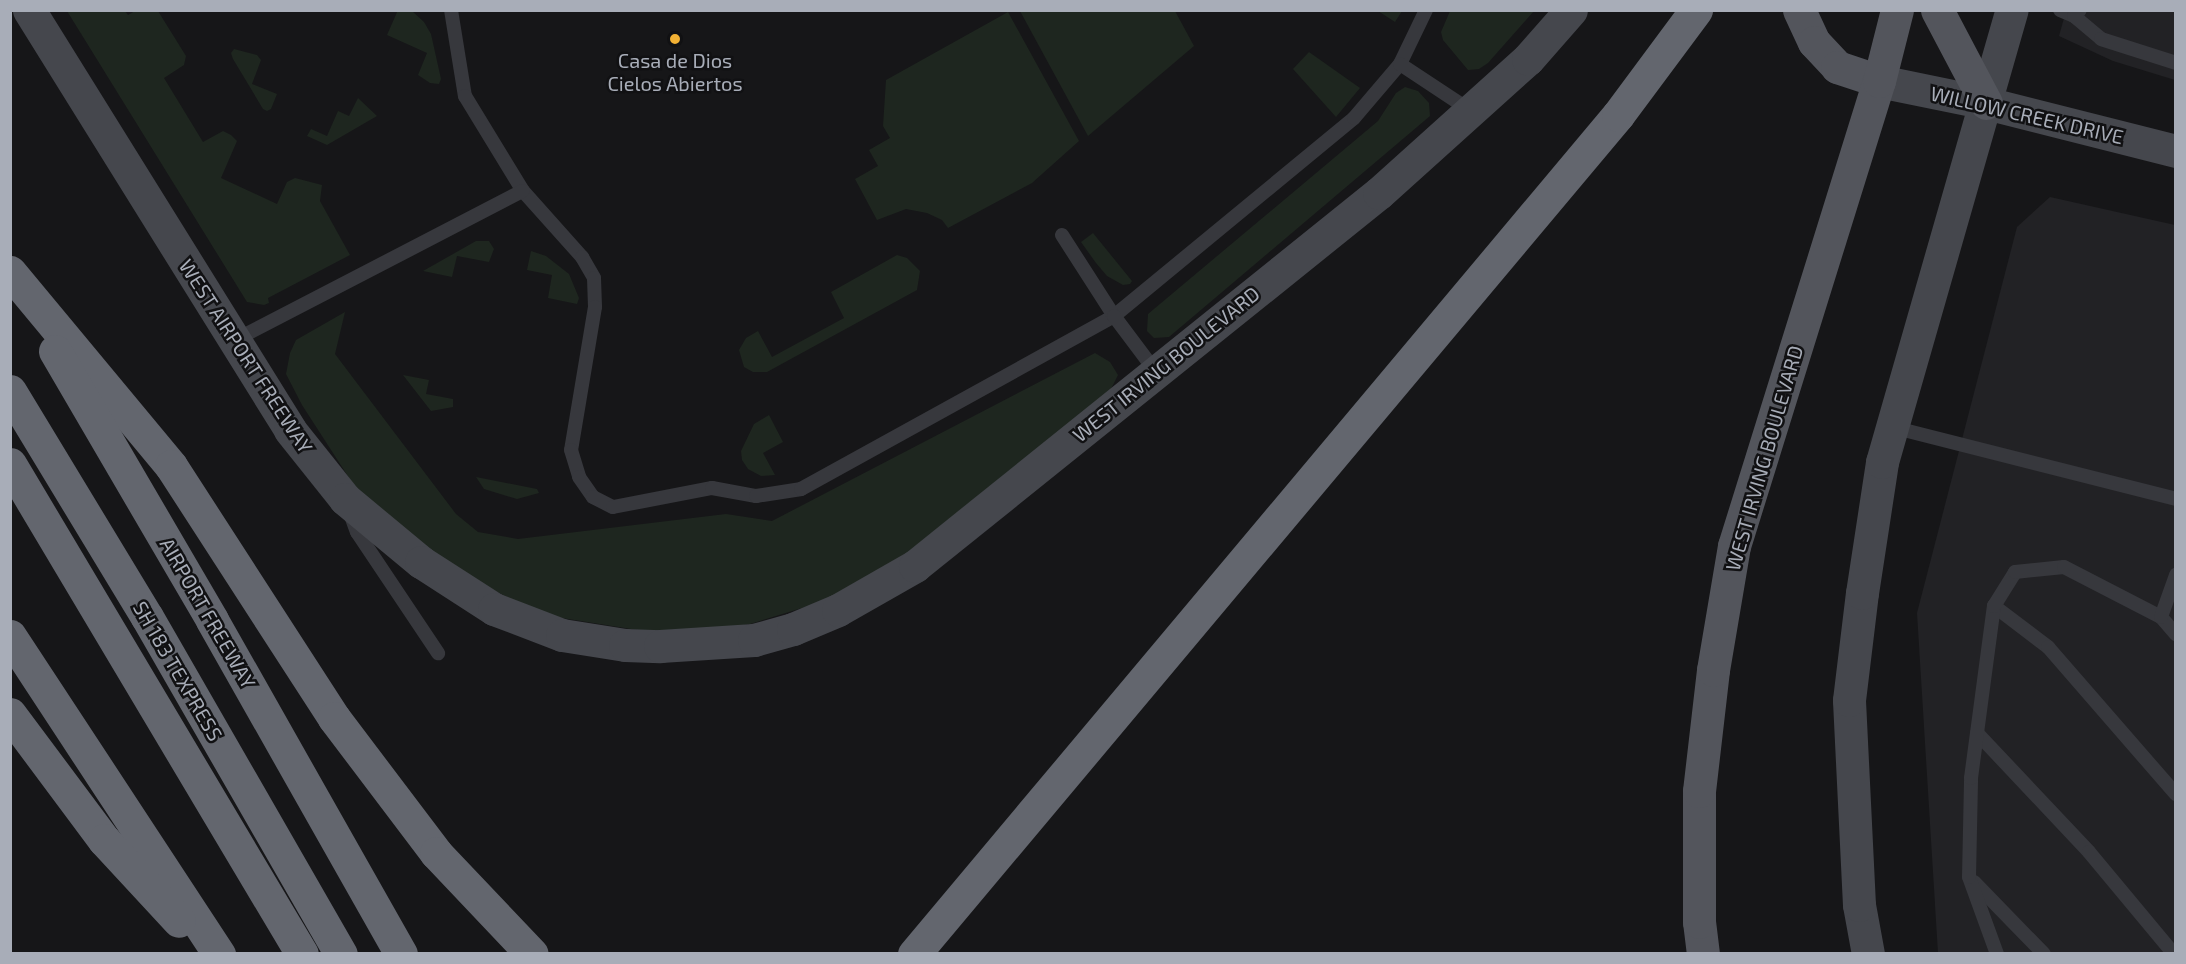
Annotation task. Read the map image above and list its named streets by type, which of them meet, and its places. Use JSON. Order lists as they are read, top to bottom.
{
  "streets": {
    "highway": ["AIRPORT FREEWAY", "SH 183 TEXPRESS"],
    "main road": ["WEST IRVING BOULEVARD"],
    "street": ["WILLOW CREEK DRIVE", "WEST AIRPORT FREEWAY"]
  },
  "crossings": [
    ["WILLOW CREEK DRIVE", "WEST IRVING BOULEVARD"],
    ["WEST AIRPORT FREEWAY", "WEST IRVING BOULEVARD"]
  ],
  "places": ["Casa de Dios Cielos Abiertos"]
}
